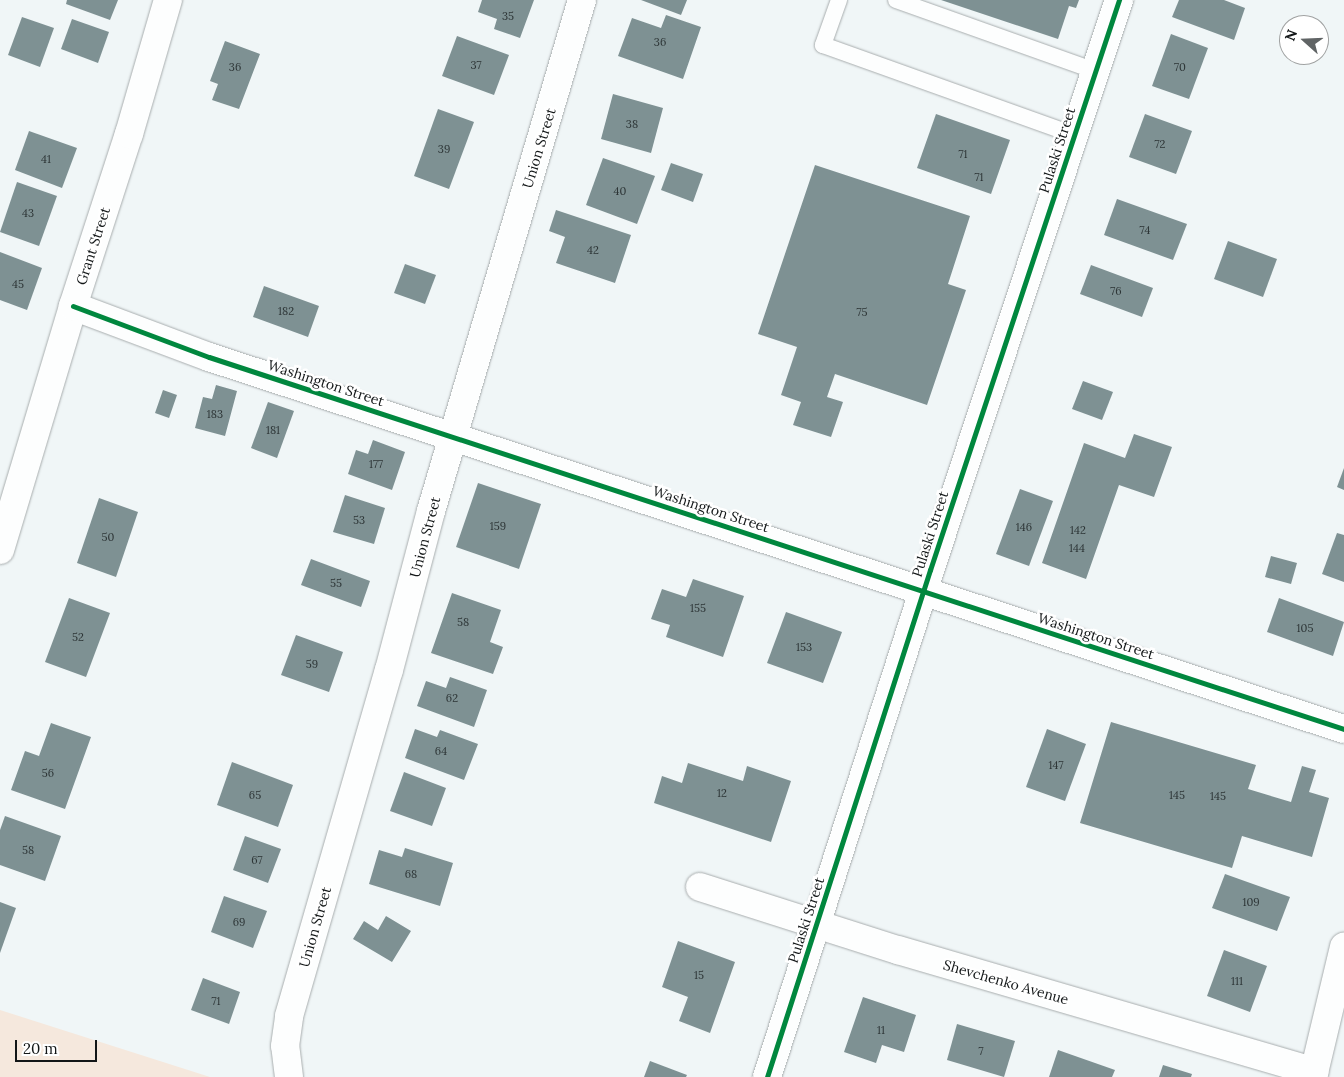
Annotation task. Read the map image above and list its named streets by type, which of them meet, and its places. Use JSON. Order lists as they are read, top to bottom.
{
  "streets": {
    "street": [
      "Union Street",
      "Pulaski Street",
      "Grant Street",
      "Washington Street",
      "Shevchenko Avenue"
    ]
  },
  "crossings": [
    ["Union Street", "Washington Street"],
    ["Pulaski Street", "Washington Street"],
    ["Pulaski Street", "Shevchenko Avenue"],
    ["Grant Street", "Washington Street"]
  ],
  "house_numbers": [
    "35",
    "36",
    "37",
    "36",
    "70",
    "38",
    "72",
    "39",
    "71",
    "41",
    "71",
    "40",
    "43",
    "74",
    "42",
    "45",
    "76",
    "182",
    "75",
    "183",
    "181",
    "177",
    "53",
    "159",
    "146",
    "142",
    "50",
    "144",
    "55",
    "155",
    "58",
    "105",
    "52",
    "153",
    "59",
    "62",
    "64",
    "147",
    "56",
    "12",
    "65",
    "145",
    "145",
    "58",
    "67",
    "68",
    "109",
    "69",
    "15",
    "111",
    "71",
    "11",
    "7"
  ],
  "scale_bar": "20 m",
  "north": "left"
}
